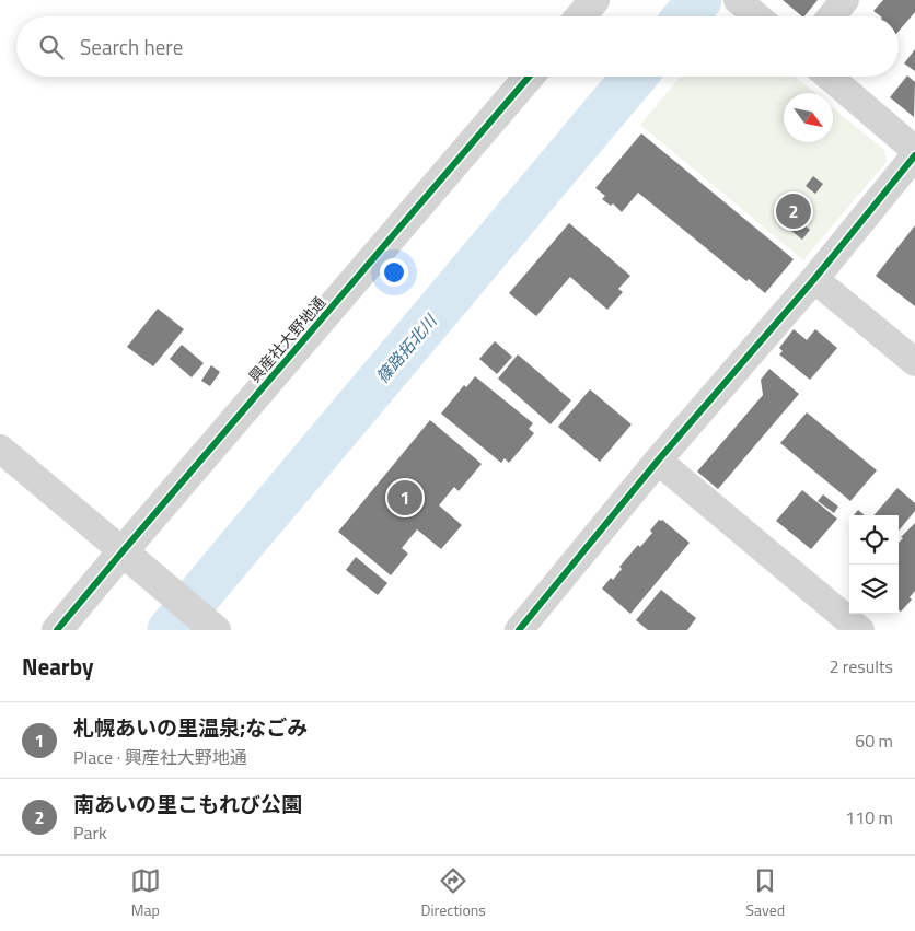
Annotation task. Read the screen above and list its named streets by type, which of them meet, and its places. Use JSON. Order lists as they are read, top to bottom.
{
  "streets": {
    "street": ["興産社大野地通"]
  },
  "water": ["篠路拓北川"],
  "north": "bottom right",
  "page": {
    "search": "Search here",
    "pins": ["2", "1"],
    "heading": ["Nearby", "2 results"],
    "list": [
      {
        "mark": "1",
        "name": "札幌あいの里温泉;なごみ",
        "note": "Place · 興産社大野地通",
        "value": "60 m"
      },
      {
        "mark": "2",
        "name": "南あいの里こもれび公園",
        "note": "Park",
        "value": "110 m"
      }
    ],
    "nav": ["Map", "Directions", "Saved"]
  }
}
